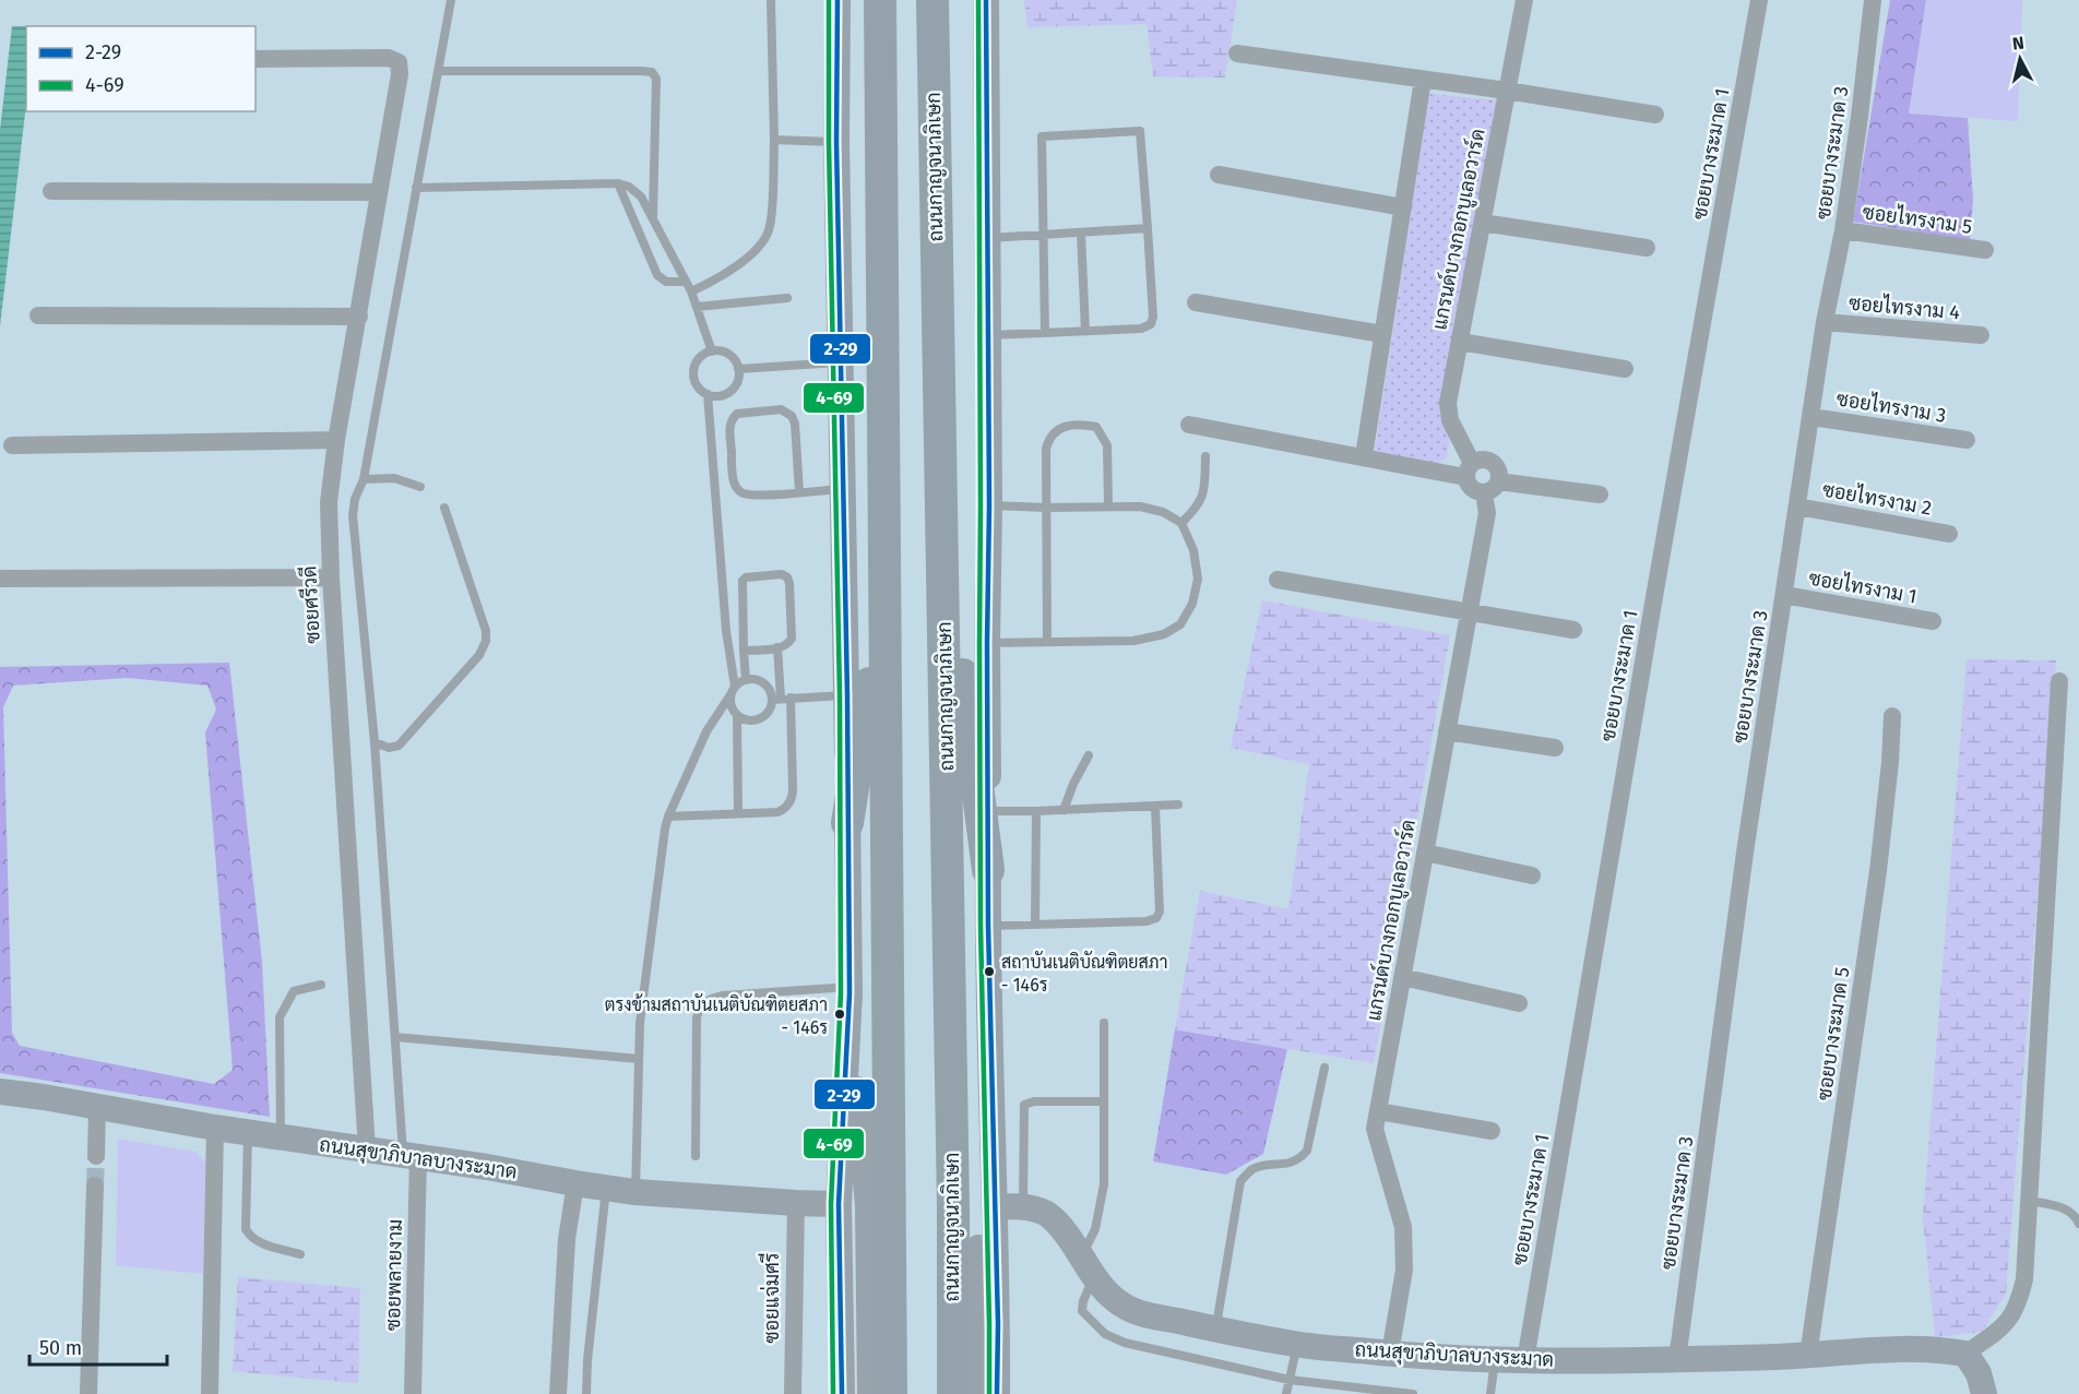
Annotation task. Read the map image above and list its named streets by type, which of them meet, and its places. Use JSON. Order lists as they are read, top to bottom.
{
  "streets": {
    "highway": ["ถนนกาญจนาภิเษก"],
    "main road": ["ถนนสุขาภิบาลบางระมาด"],
    "street": [
      "ซอยบางระมาด 3",
      "ซอยบางระมาด 1",
      "ซอยไทรงาม 5",
      "แกรนด์บางกอกบูเลอวาร์ด",
      "ซอยไทรงาม 4",
      "ซอยไทรงาม 3",
      "ซอยไทรงาม 2",
      "ซอยไทรงาม 1",
      "ซอยศรีวดี",
      "ซอยบางระมาด 5",
      "ซอยพลายงาม",
      "ซอยแจ่มศรี"
    ]
  },
  "crossings": [
    ["ซอยบางระมาด 3", "ซอยไทรงาม 5"],
    ["ซอยบางระมาด 3", "ซอยไทรงาม 4"],
    ["ซอยบางระมาด 3", "ซอยไทรงาม 3"],
    ["ซอยบางระมาด 3", "ซอยไทรงาม 2"],
    ["ซอยบางระมาด 3", "ซอยไทรงาม 1"],
    ["ซอยบางระมาด 3", "ถนนสุขาภิบาลบางระมาด"],
    ["ซอยบางระมาด 1", "ถนนสุขาภิบาลบางระมาด"],
    ["แกรนด์บางกอกบูเลอวาร์ด", "ถนนสุขาภิบาลบางระมาด"],
    ["ซอยศรีวดี", "ถนนสุขาภิบาลบางระมาด"],
    ["ซอยบางระมาด 5", "ถนนสุขาภิบาลบางระมาด"],
    ["ถนนสุขาภิบาลบางระมาด", "ซอยพลายงาม"],
    ["ถนนสุขาภิบาลบางระมาด", "ซอยแจ่มศรี"]
  ],
  "places": ["สถาบันเนติบัณฑิตยสภา - 146ร", "ตรงข้ามสถาบันเนติบัณฑิตยสภา - 146ร"],
  "lines": ["transit line 2-29", "transit line 4-69"],
  "legend": ["2-29", "4-69"],
  "scale_bar": "50 m",
  "north": "top"
}
